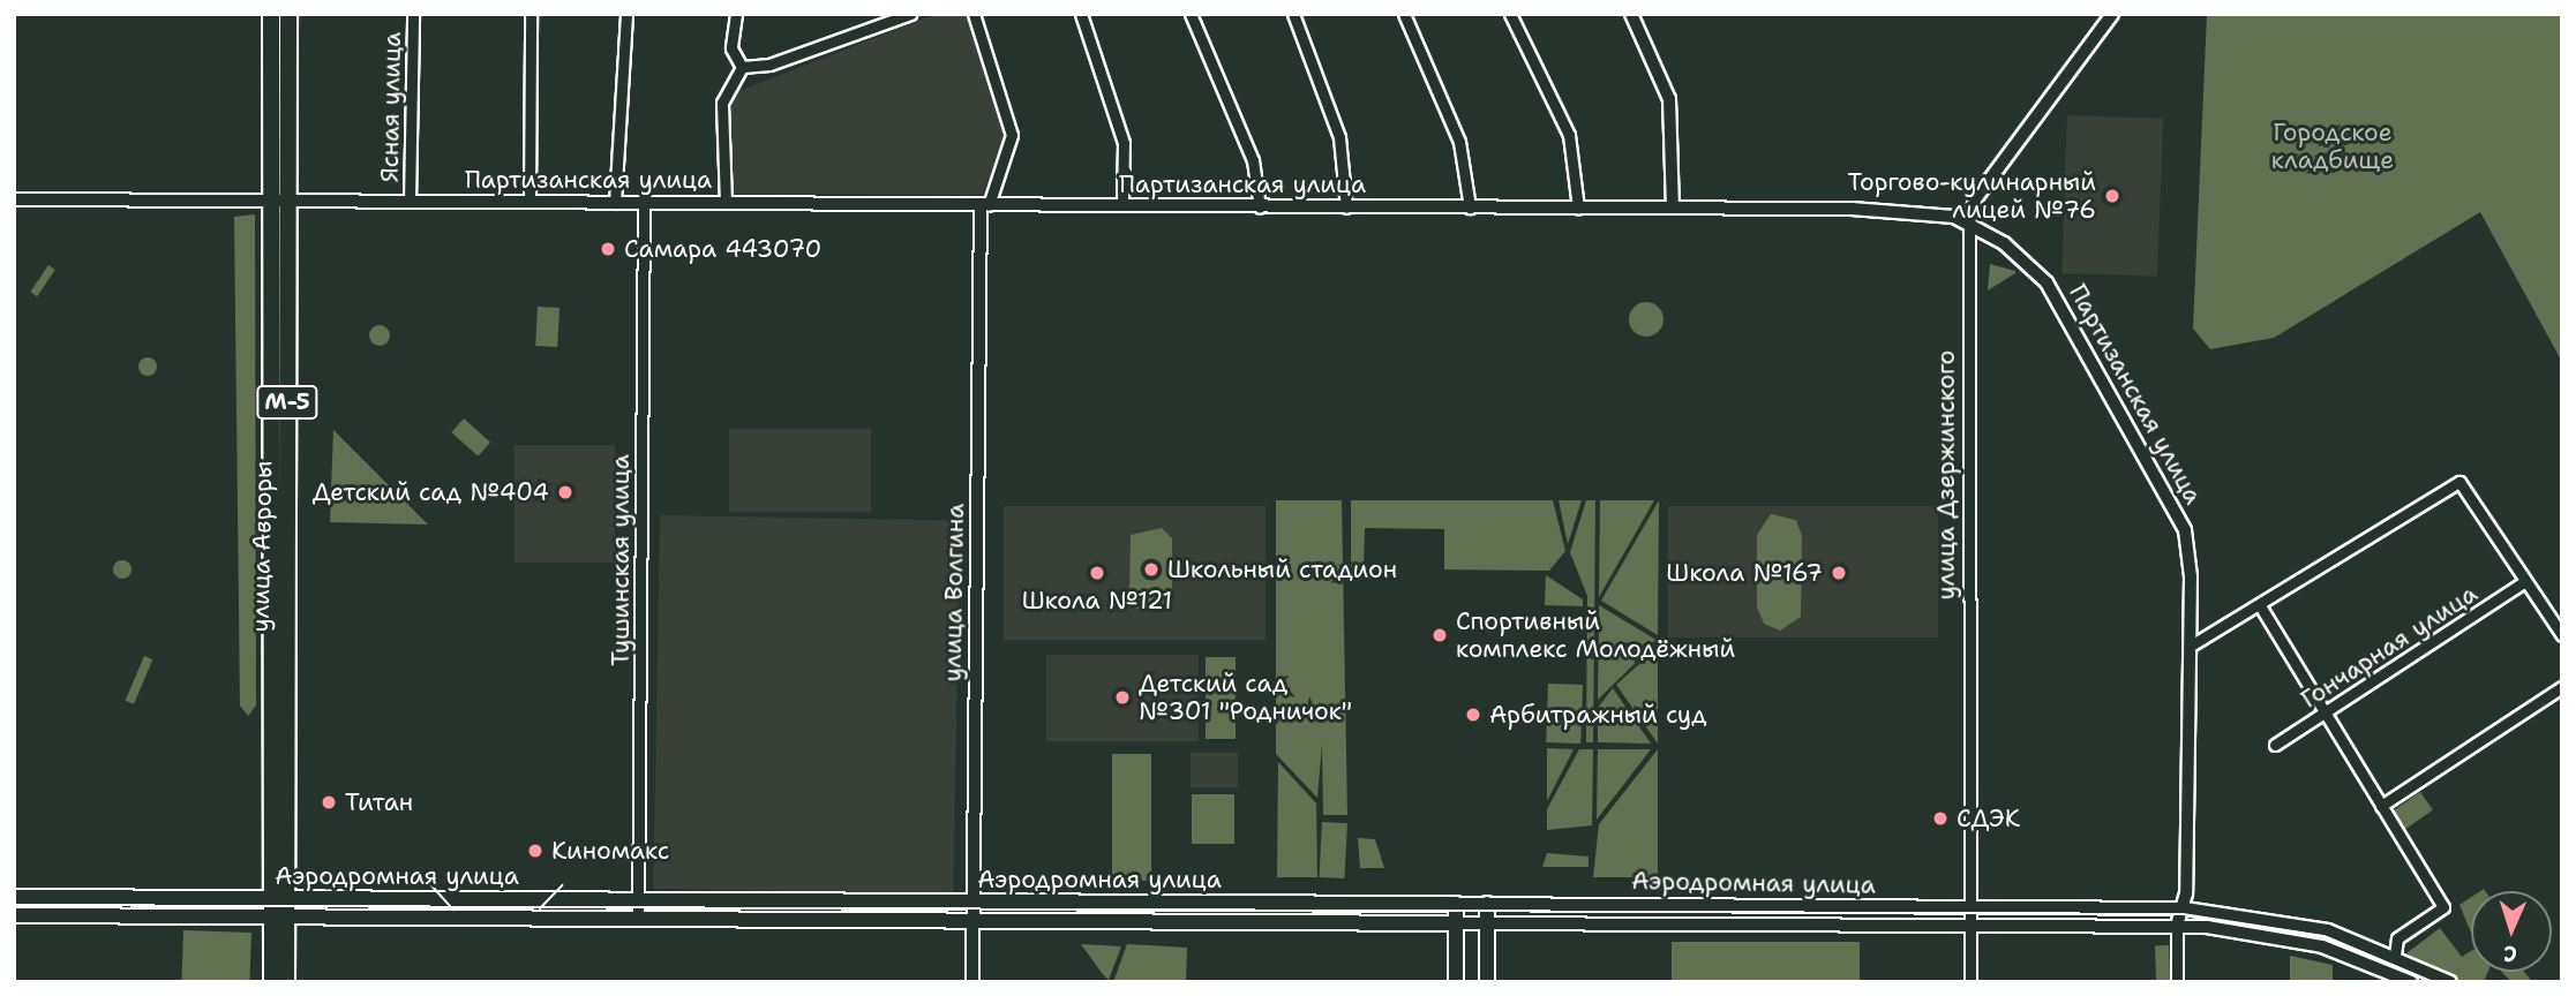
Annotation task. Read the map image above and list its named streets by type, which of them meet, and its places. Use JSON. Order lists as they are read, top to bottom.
{
  "streets": {
    "main road": ["М-5", "улица Авроры", "Аэродромная улица"],
    "street": [
      "Ясная улица",
      "Партизанская улица",
      "улица Дзержинского",
      "Тушинская улица",
      "улица Волгина",
      "Гончарная улица"
    ]
  },
  "crossings": [
    ["Ясная улица", "Партизанская улица"],
    ["Партизанская улица", "улица Дзержинского"],
    ["Партизанская улица", "улица Авроры"],
    ["Партизанская улица", "Тушинская улица"],
    ["Партизанская улица", "улица Волгина"],
    ["Партизанская улица", "Аэродромная улица"],
    ["улица Дзержинского", "Аэродромная улица"],
    ["улица Авроры", "Аэродромная улица"],
    ["Тушинская улица", "Аэродромная улица"],
    ["улица Волгина", "Аэродромная улица"]
  ],
  "parks": ["Городское кладбище"],
  "places": [
    "Торгово-кулинарный лицей №76",
    "Самара 443070",
    "Детский сад №404",
    "Школьный стадион",
    "Школа №121",
    "Школа №167",
    "Спортивный комплекс Молодёжный",
    "Детский сад №301 \"Родничок\"",
    "Арбитражный суд",
    "Титан",
    "СДЭК",
    "Киномакс"
  ],
  "north": "bottom"
}
